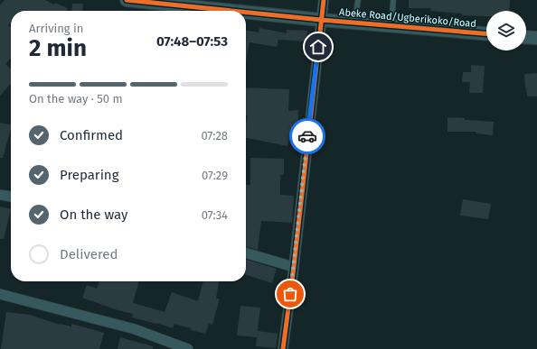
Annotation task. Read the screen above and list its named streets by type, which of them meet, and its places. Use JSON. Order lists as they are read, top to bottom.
{
  "streets": {
    "street": ["Abeke Road/Ugberikoko/Road"]
  },
  "page": {
    "heading": ["2 min", "Arriving in", "07:48–07:53"],
    "bar": "On the way · 50 m",
    "list": [
      ["Confirmed", "07:28"],
      ["Preparing", "07:29"],
      ["On the way", "07:34"],
      "Delivered"
    ]
  }
}
